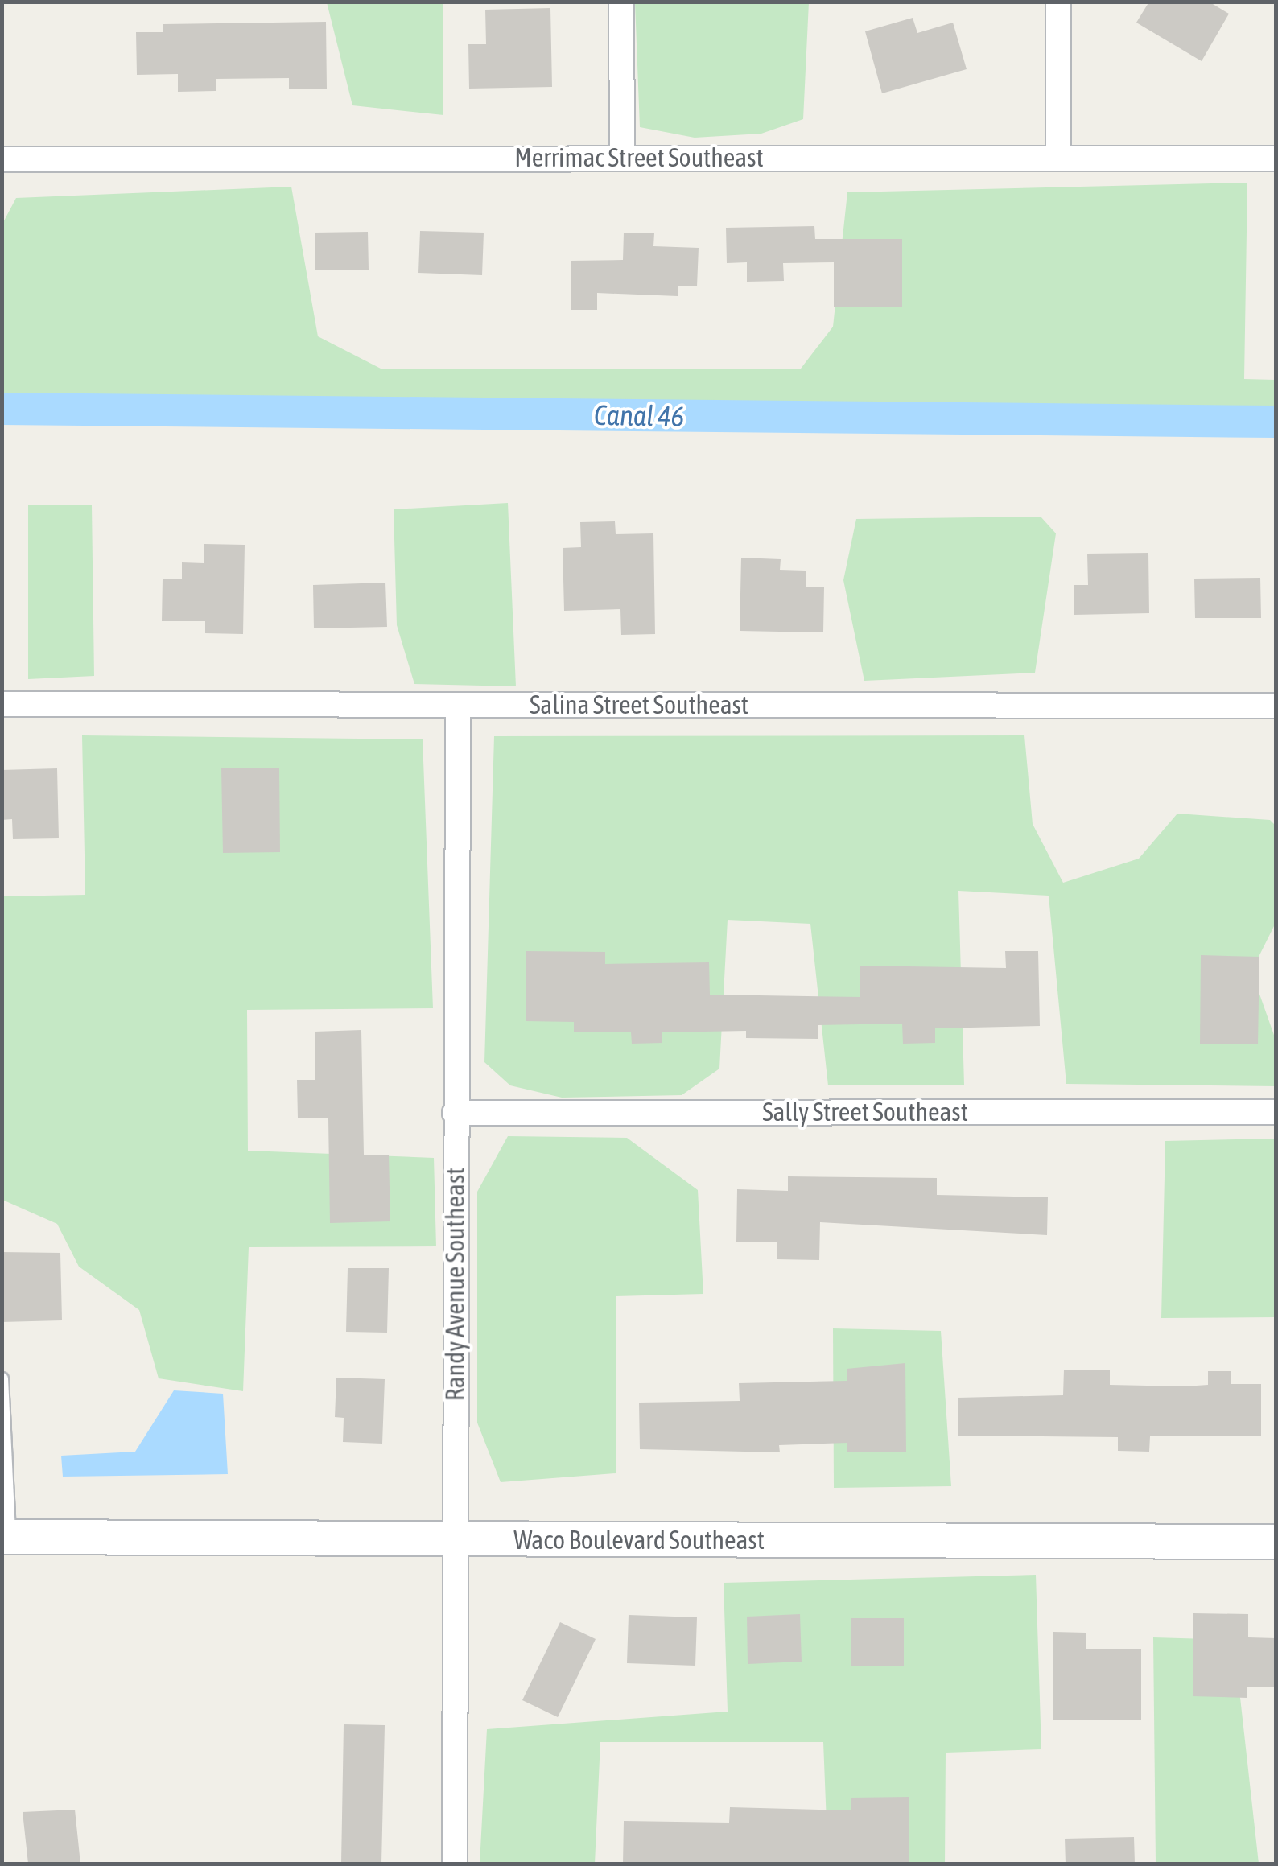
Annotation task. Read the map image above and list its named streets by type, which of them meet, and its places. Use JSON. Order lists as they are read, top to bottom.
{
  "streets": {
    "street": [
      "Merrimac Street Southeast",
      "Salina Street Southeast",
      "Sally Street Southeast",
      "Randy Avenue Southeast",
      "Waco Boulevard Southeast"
    ]
  },
  "crossings": [
    ["Salina Street Southeast", "Randy Avenue Southeast"],
    ["Sally Street Southeast", "Randy Avenue Southeast"],
    ["Randy Avenue Southeast", "Waco Boulevard Southeast"]
  ],
  "water": ["Canal 46"]
}
